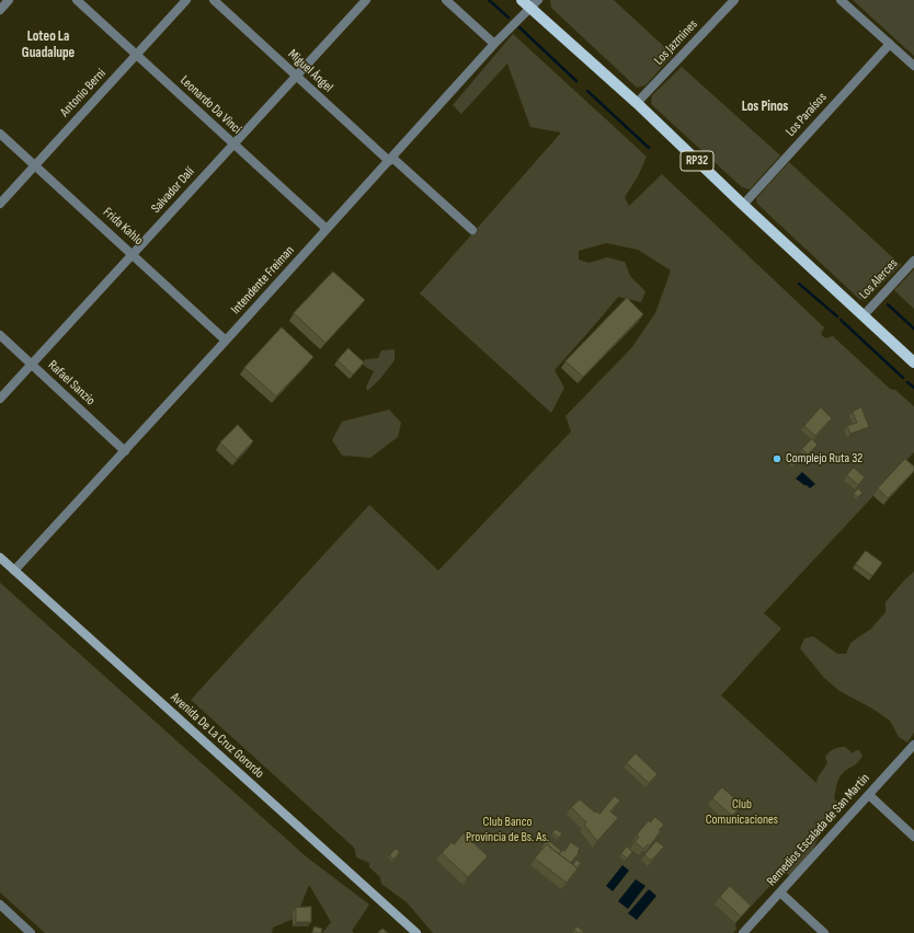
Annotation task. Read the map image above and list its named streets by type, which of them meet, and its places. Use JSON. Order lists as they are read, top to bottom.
{
  "streets": {
    "main road": ["RP32", "Avenida De La Cruz Gorordo"],
    "street": [
      "Los Jazmines",
      "Miguel Ángel",
      "Antonio Berni",
      "Leonardo Da Vinci",
      "Los Paraísos",
      "Salvador Dalí",
      "Frida Kahlo",
      "Los Alerces",
      "Intendente Freiman",
      "Rafael Sanzio",
      "Remedios Escalada de San Martin"
    ]
  },
  "crossings": [
    ["Los Jazmines", "RP32"],
    ["Miguel Ángel", "Salvador Dalí"],
    ["Miguel Ángel", "Intendente Freiman"],
    ["Antonio Berni", "Leonardo Da Vinci"],
    ["Antonio Berni", "Frida Kahlo"],
    ["Leonardo Da Vinci", "Salvador Dalí"],
    ["Leonardo Da Vinci", "Intendente Freiman"],
    ["Los Paraísos", "RP32"],
    ["RP32", "Los Alerces"],
    ["RP32", "Intendente Freiman"],
    ["Salvador Dalí", "Frida Kahlo"],
    ["Salvador Dalí", "Rafael Sanzio"],
    ["Frida Kahlo", "Intendente Freiman"],
    ["Intendente Freiman", "Rafael Sanzio"],
    ["Intendente Freiman", "Avenida De La Cruz Gorordo"]
  ],
  "districts": ["Loteo La Guadalupe", "Los Pinos"],
  "parks": ["Club Comunicaciones", "Club Banco Provincia de Bs. As."],
  "places": ["Complejo Ruta 32"]
}
